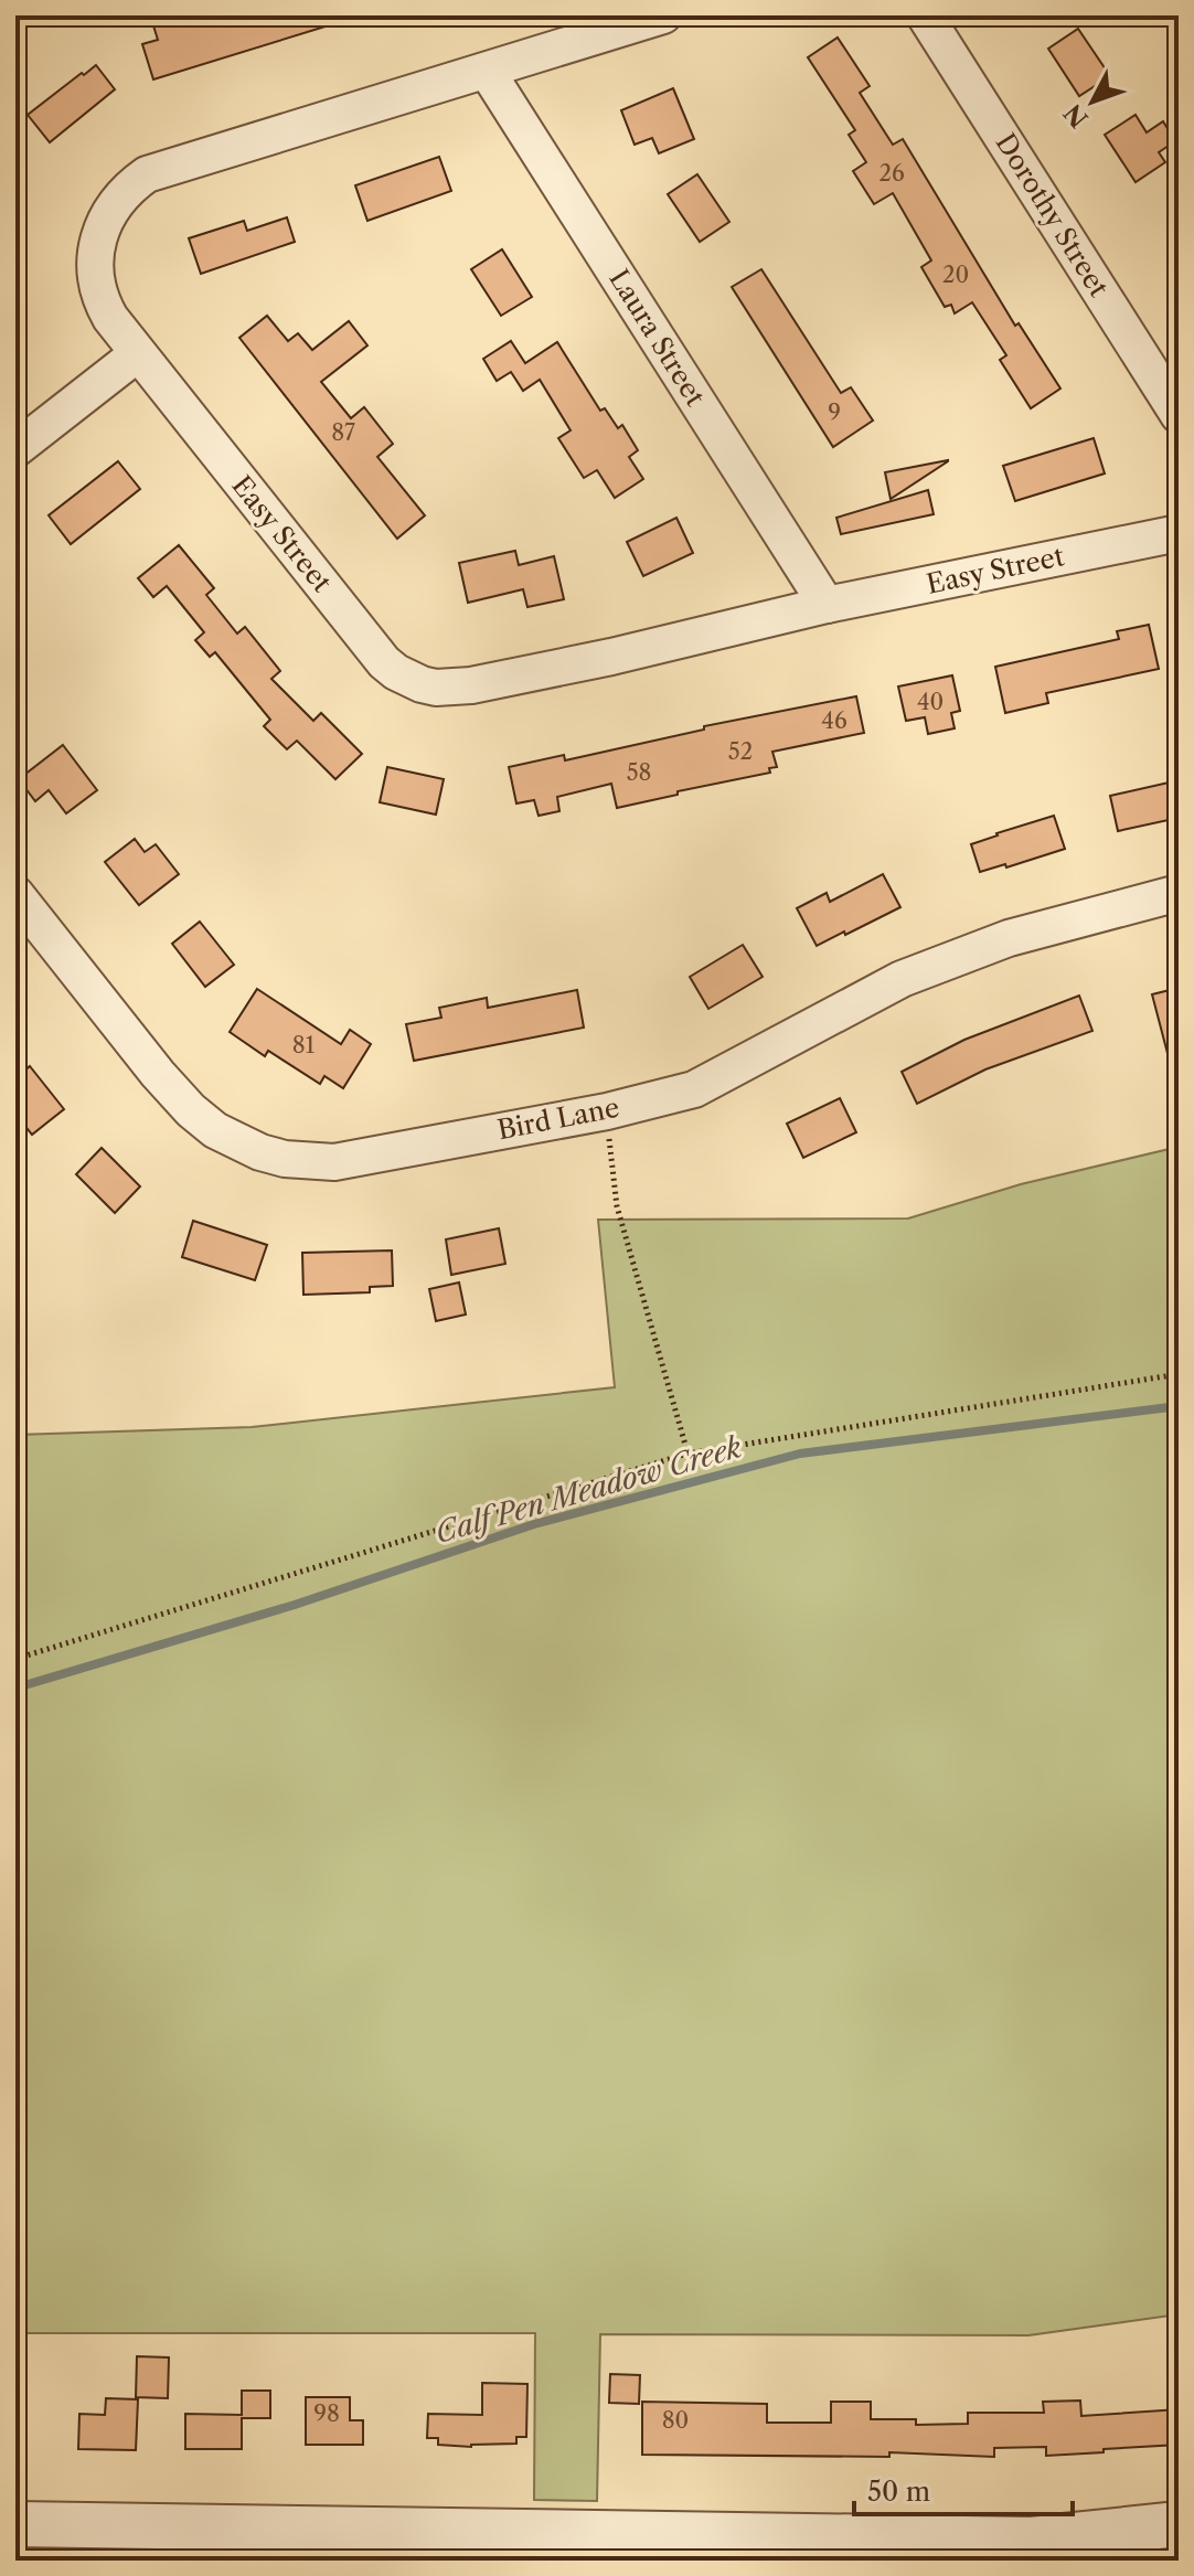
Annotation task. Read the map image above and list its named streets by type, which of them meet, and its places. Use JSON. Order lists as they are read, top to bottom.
{
  "streets": {
    "street": [
      "Dorothy Street",
      "Laura Street",
      "Easy Street",
      "Bird Lane"
    ]
  },
  "crossings": [
    ["Laura Street", "Easy Street"]
  ],
  "water": ["Calf Pen Meadow Creek"],
  "house_numbers": [
    "26",
    "20",
    "9",
    "87",
    "40",
    "46",
    "52",
    "58",
    "81",
    "98",
    "80"
  ],
  "scale_bar": "50 m",
  "north": "bottom left"
}
